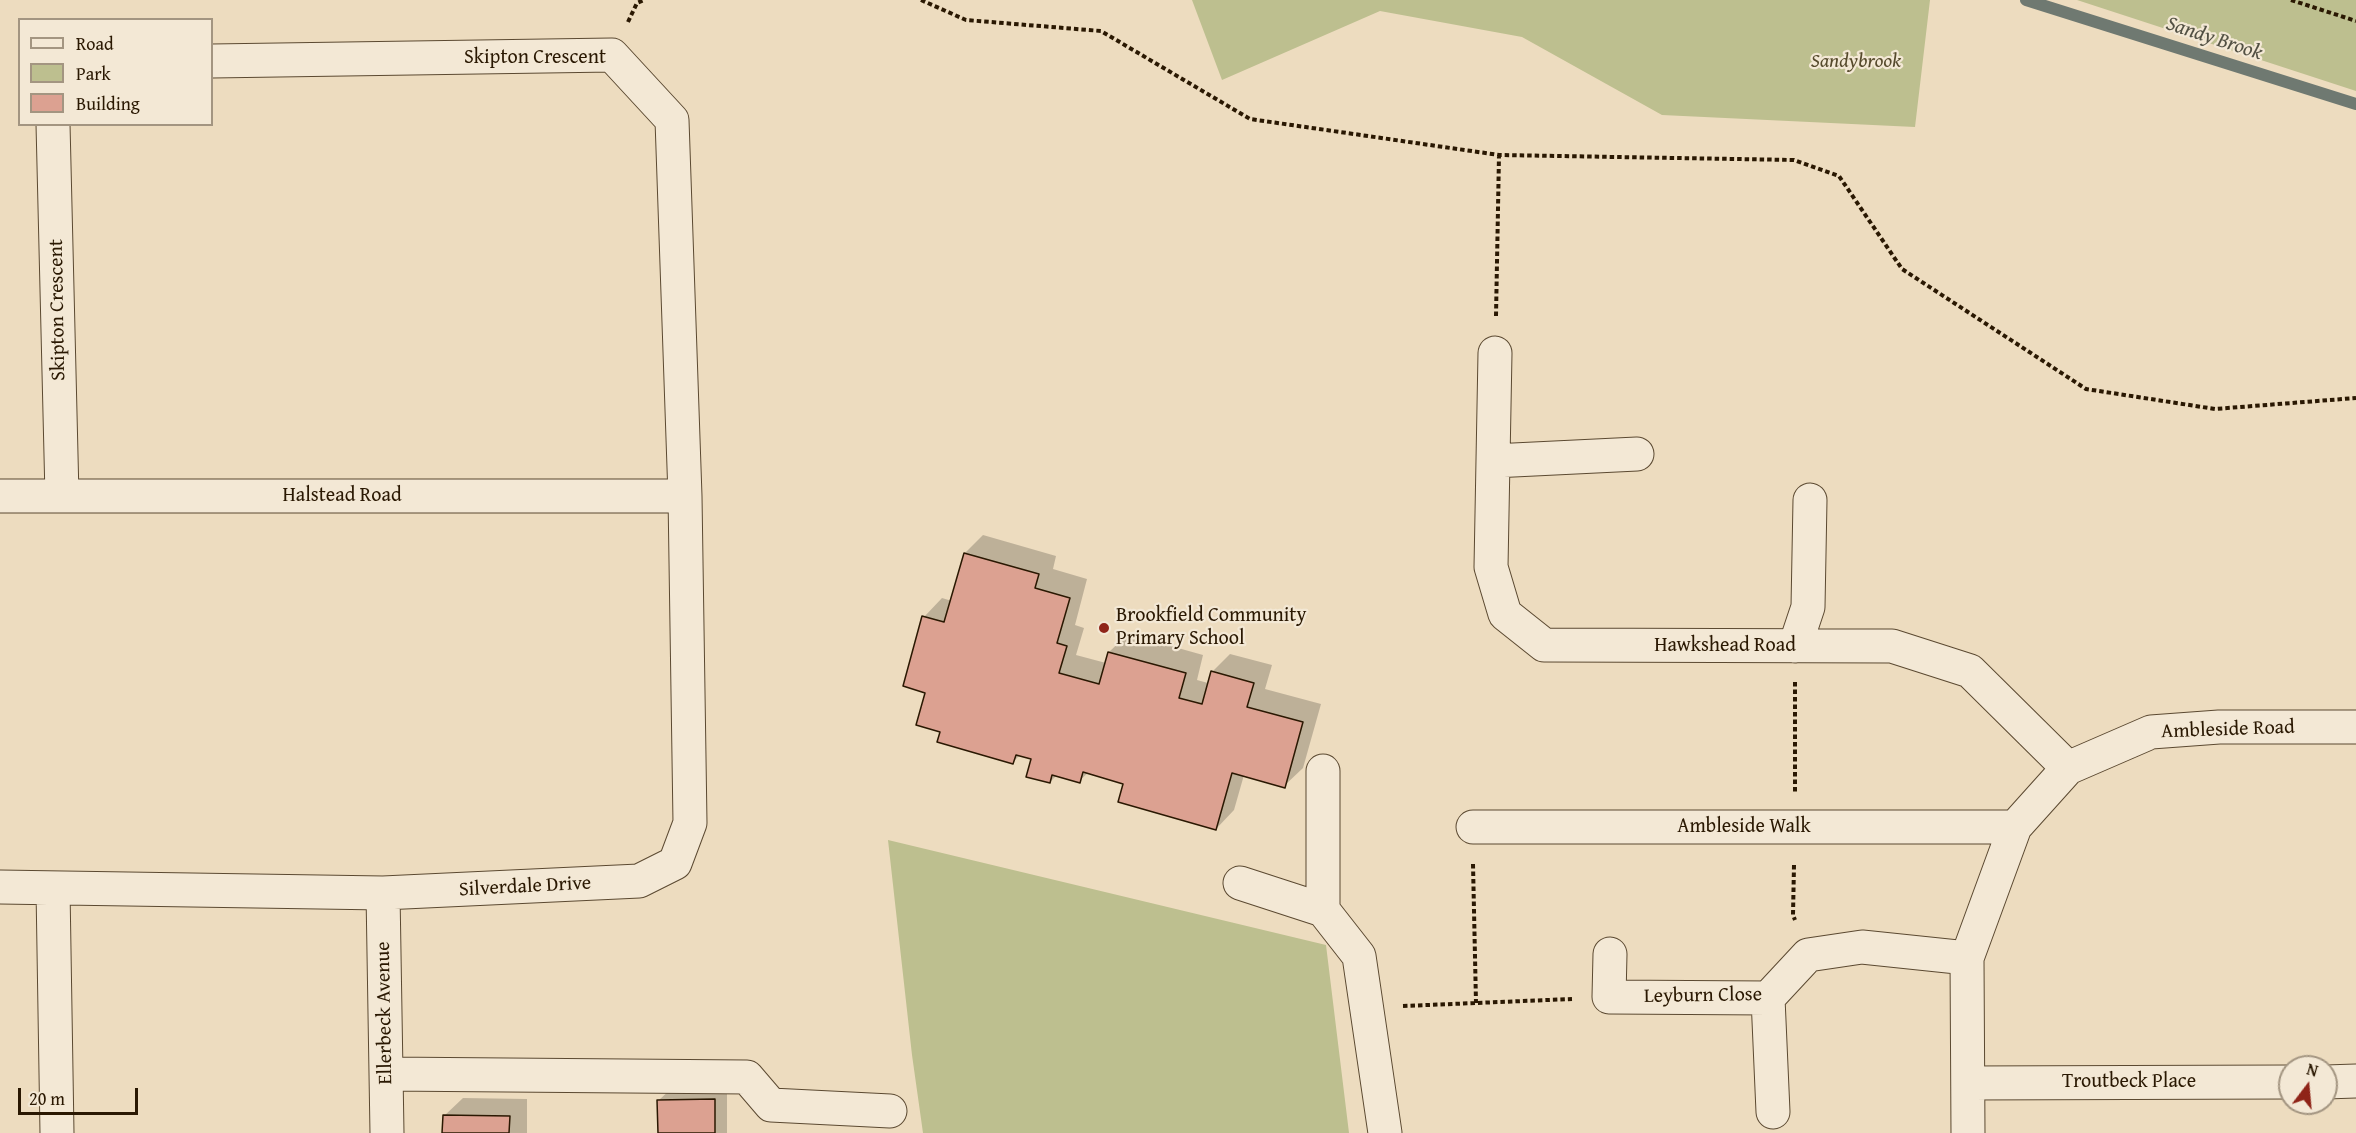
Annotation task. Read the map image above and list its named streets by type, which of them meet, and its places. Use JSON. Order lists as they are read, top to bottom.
{
  "streets": {
    "street": [
      "Skipton Crescent",
      "Halstead Road",
      "Hawkshead Road",
      "Ambleside Road",
      "Ambleside Walk",
      "Silverdale Drive",
      "Leyburn Close",
      "Ellerbeck Avenue",
      "Troutbeck Place"
    ]
  },
  "crossings": [
    ["Skipton Crescent", "Halstead Road"],
    ["Skipton Crescent", "Silverdale Drive"],
    ["Halstead Road", "Silverdale Drive"],
    ["Hawkshead Road", "Ambleside Road"],
    ["Ambleside Road", "Ambleside Walk"],
    ["Ambleside Road", "Leyburn Close"],
    ["Ambleside Road", "Troutbeck Place"],
    ["Silverdale Drive", "Ellerbeck Avenue"]
  ],
  "water": ["Sandy Brook"],
  "parks": ["Sandybrook"],
  "places": ["Brookfield Community Primary School"],
  "legend": ["Road", "Park", "Building"],
  "scale_bar": "20 m",
  "north": "top"
}
